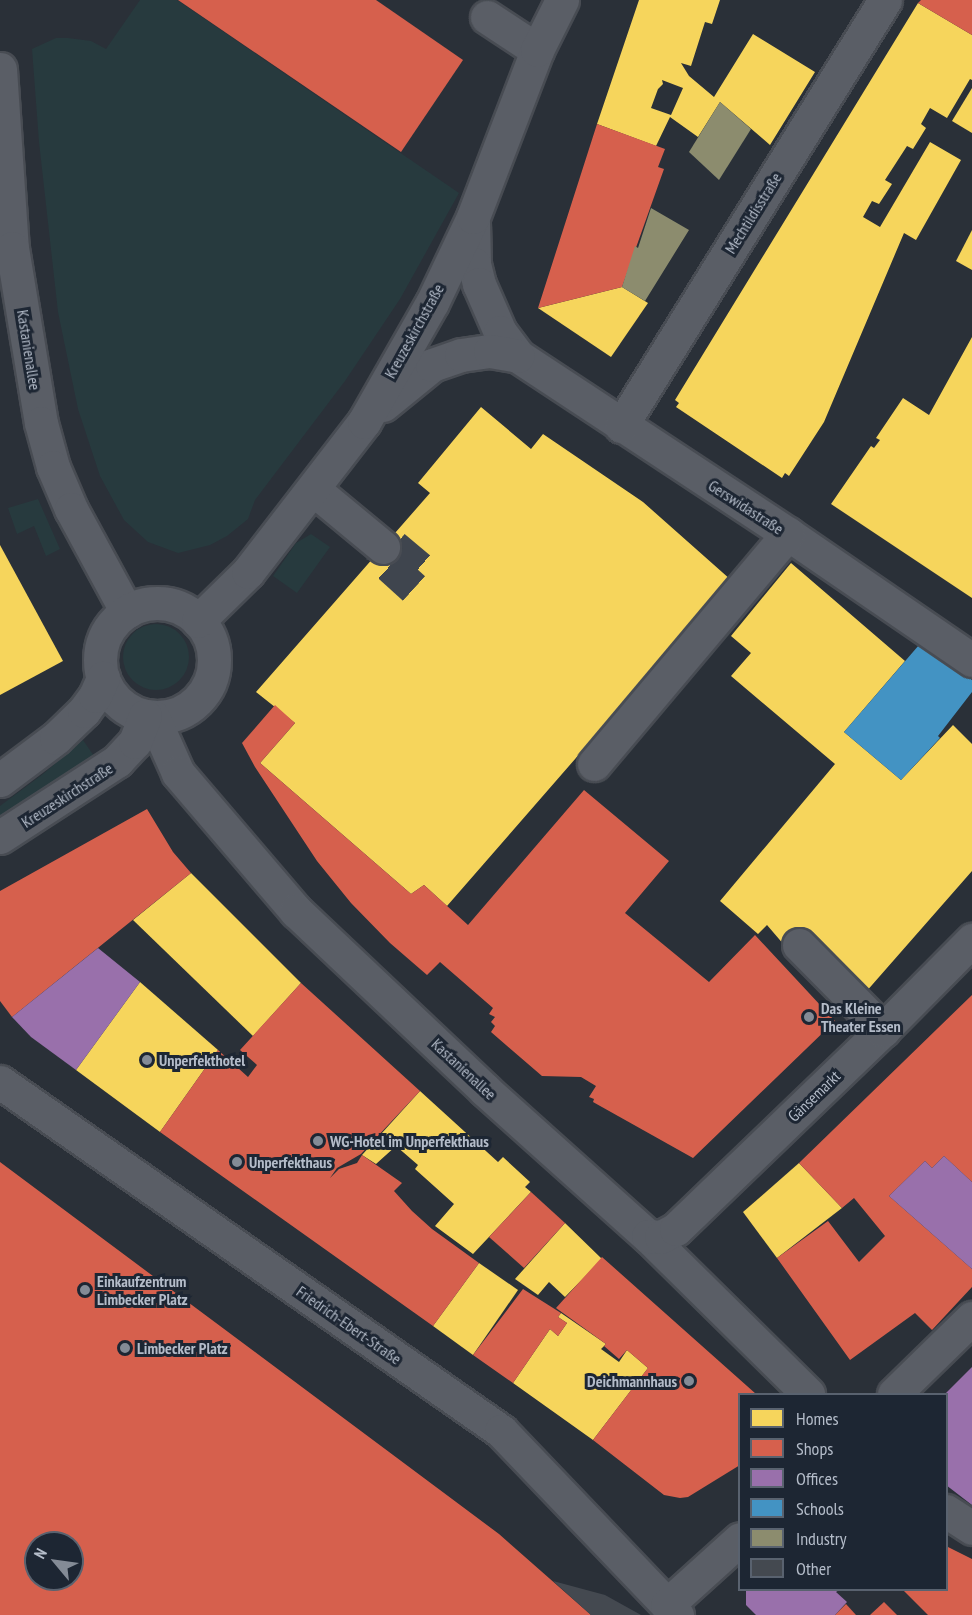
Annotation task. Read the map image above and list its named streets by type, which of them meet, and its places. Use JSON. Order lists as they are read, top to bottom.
{
  "streets": {
    "street": [
      "Mechtildisstraße",
      "Kreuzeskirchstraße",
      "Kastanienallee",
      "Gerswidastraße",
      "Gänsemarkt",
      "Friedrich-Ebert-Straße"
    ]
  },
  "crossings": [
    ["Mechtildisstraße", "Gerswidastraße"],
    ["Kreuzeskirchstraße", "Kastanienallee"],
    ["Kreuzeskirchstraße", "Gerswidastraße"],
    ["Kastanienallee", "Gänsemarkt"]
  ],
  "places": [
    "Das Kleine Theater Essen",
    "Unperfekthotel",
    "WG-Hotel im Unperfekthaus",
    "Unperfekthaus",
    "Einkaufzentrum Limbecker Platz",
    "Limbecker Platz",
    "Deichmannhaus"
  ],
  "legend": [
    "Homes",
    "Shops",
    "Offices",
    "Schools",
    "Industry",
    "Other"
  ],
  "north": "top left"
}
